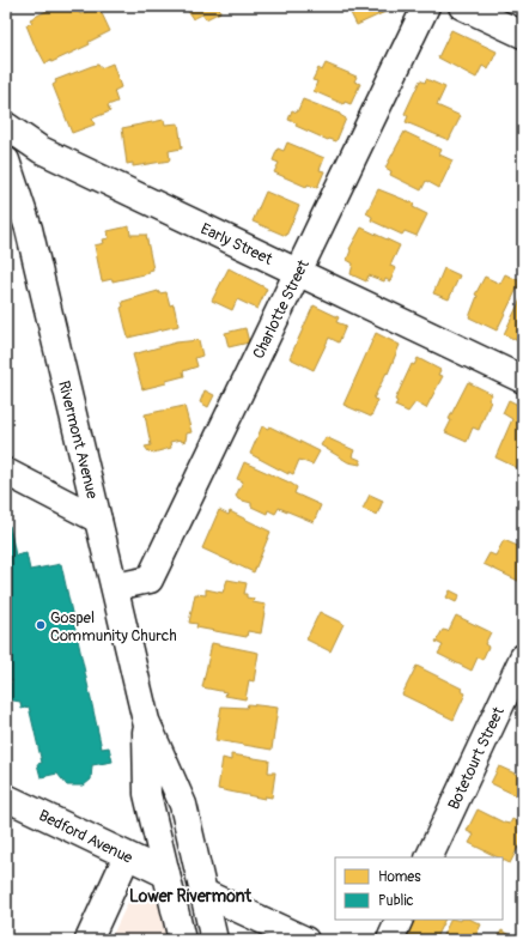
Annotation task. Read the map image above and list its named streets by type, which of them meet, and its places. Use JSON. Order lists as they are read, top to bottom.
{
  "streets": {
    "street": [
      "Early Street",
      "Charlotte Street",
      "Rivermont Avenue",
      "Botetourt Street",
      "Bedford Avenue"
    ]
  },
  "crossings": [
    ["Early Street", "Charlotte Street"],
    ["Charlotte Street", "Rivermont Avenue"],
    ["Rivermont Avenue", "Bedford Avenue"]
  ],
  "districts": ["Lower Rivermont"],
  "places": ["Gospel Community Church"],
  "legend": ["Homes", "Public"]
}
